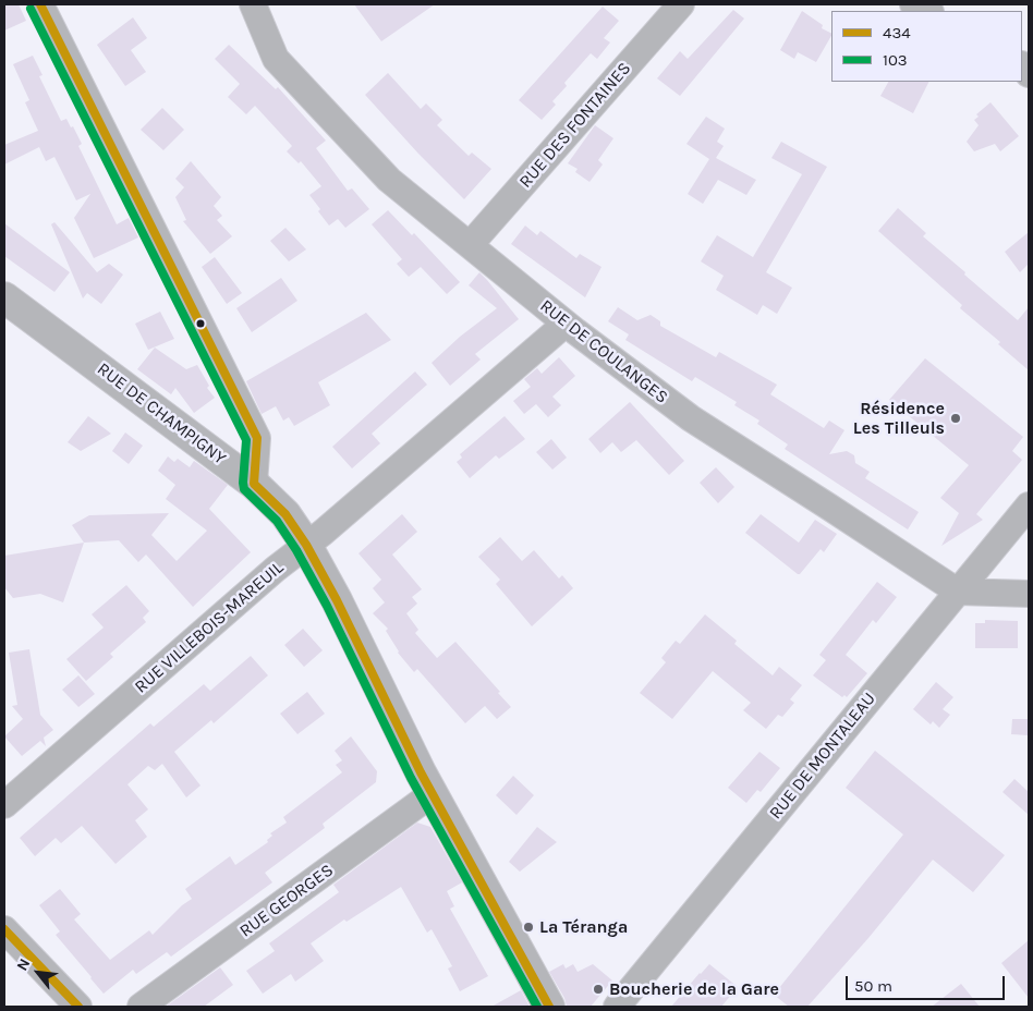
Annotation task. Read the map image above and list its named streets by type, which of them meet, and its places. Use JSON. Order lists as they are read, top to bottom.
{
  "streets": {
    "street": [
      "RUE DES FONTAINES",
      "RUE DE COULANGES",
      "RUE DE CHAMPIGNY",
      "RUE VILLEBOIS-MAREUIL",
      "RUE DE MONTALEAU",
      "RUE GEORGES"
    ]
  },
  "crossings": [
    ["RUE DES FONTAINES", "RUE DE COULANGES"],
    ["RUE DE COULANGES", "RUE VILLEBOIS-MAREUIL"],
    ["RUE DE COULANGES", "RUE DE MONTALEAU"],
    ["RUE DE CHAMPIGNY", "RUE VILLEBOIS-MAREUIL"],
    ["RUE DE CHAMPIGNY", "RUE GEORGES"]
  ],
  "places": ["Résidence Les Tilleuls", "La Téranga", "Boucherie de la Gare"],
  "lines": ["transit line 434", "transit line 103"],
  "legend": ["434", "103"],
  "scale_bar": "50 m",
  "north": "top left"
}
